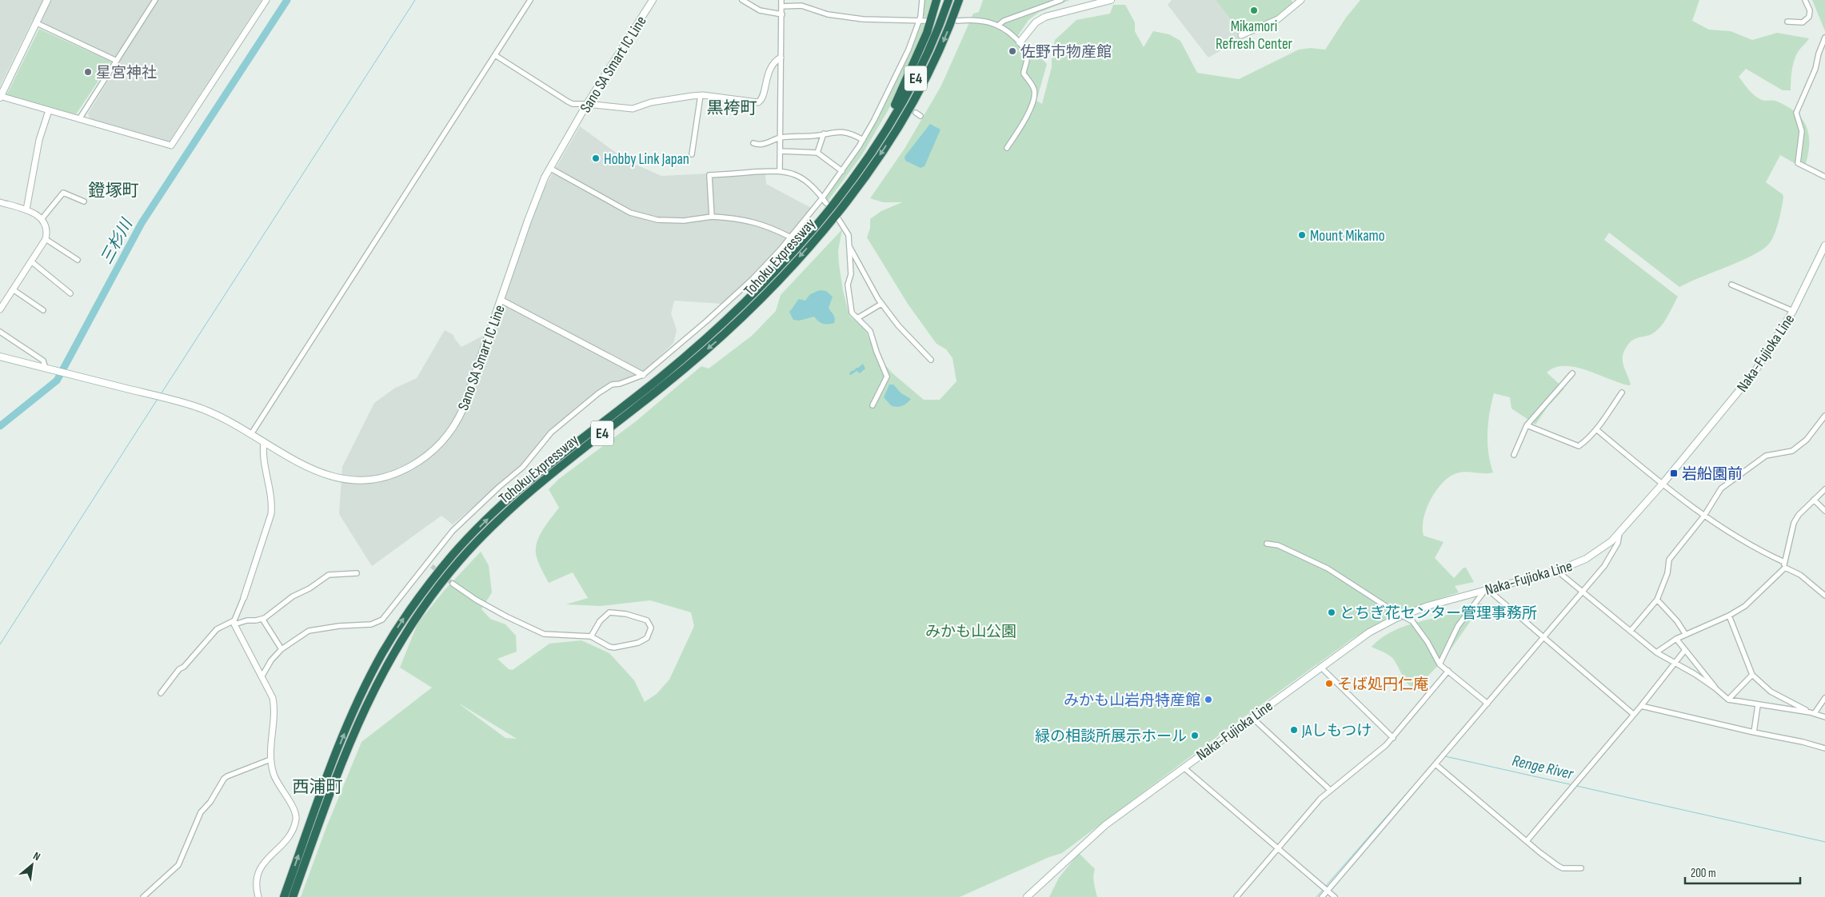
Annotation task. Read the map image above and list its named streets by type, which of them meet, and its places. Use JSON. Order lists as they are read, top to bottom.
{
  "streets": {
    "highway": ["E4", "Tohoku Expressway"],
    "main road": ["Sano SA Smart IC Line", "Naka-Fujioka Line"]
  },
  "districts": ["黒袴町", "鐙塚町", "西浦町"],
  "water": ["三杉川", "Renge River"],
  "parks": ["みかも山公園"],
  "places": {
    "other": [
      "Mikamori Refresh Center",
      "佐野市物産館",
      "星宮神社",
      "Hobby Link Japan",
      "Mount Mikamo",
      "とちぎ花センター管理事務所",
      "そば処円仁庵",
      "みかも山岩舟特産館",
      "JAしもつけ",
      "緑の相談所展示ホール"
    ],
    "transit": ["岩船園前"]
  },
  "scale_bar": "200 m",
  "north": "top right"
}
